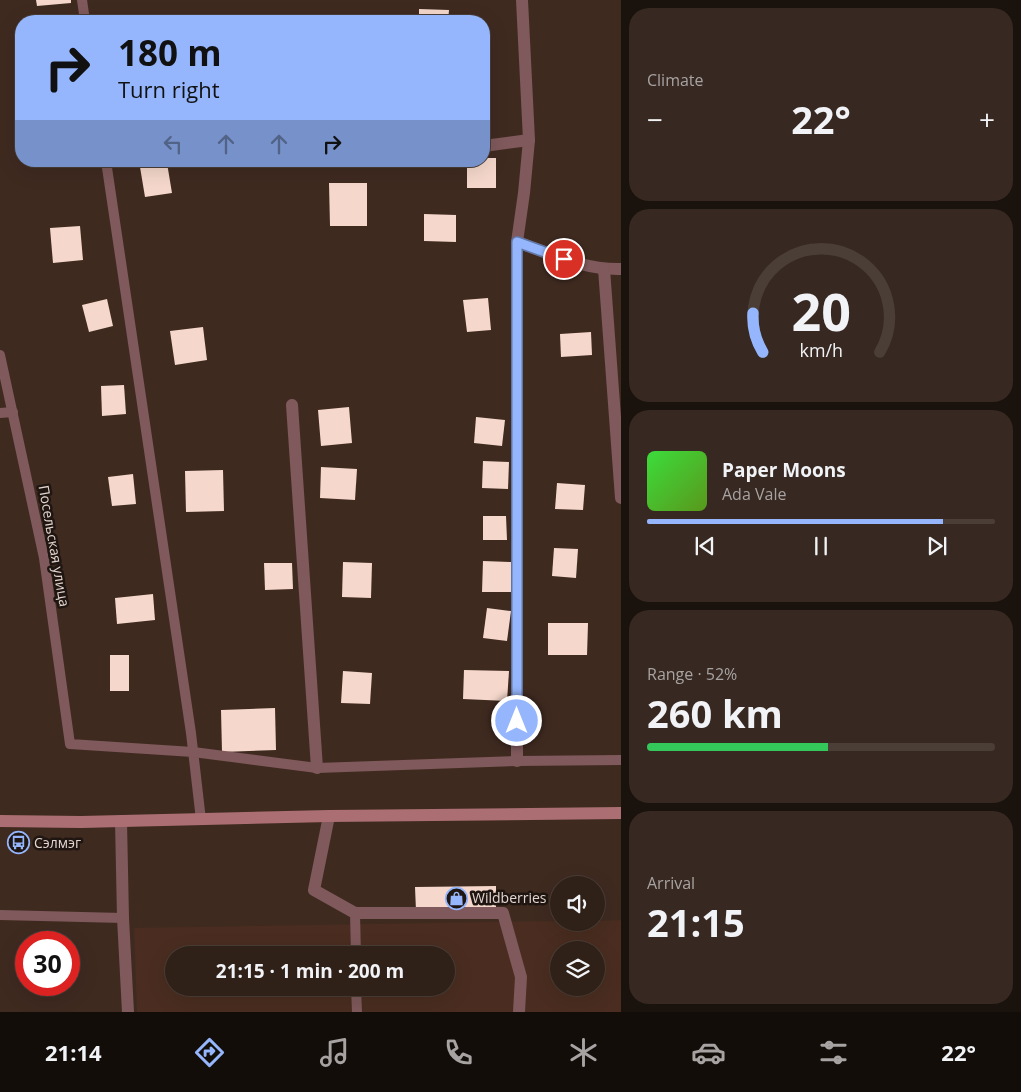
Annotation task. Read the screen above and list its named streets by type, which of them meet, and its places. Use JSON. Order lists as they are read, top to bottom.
{
  "streets": {
    "lane": ["Посельская улица"]
  },
  "places": {
    "bus stop": ["Сэлмэг"],
    "shop": ["Wildberries"]
  },
  "page": {
    "tile": [
      "Climate",
      ["Range · 52%", "260 km"],
      ["Arrival", "21:15"]
    ],
    "turn": ["180 m", "Turn right"],
    "heat": ["−", "22°", "+"],
    "song": ["Paper Moons", "Ada Vale"],
    "limit": "30",
    "trip": "21:15 · 1 min · 200 m",
    "tabs": ["21:14", "22°"],
    "gauge": ["20", "km/h"]
  }
}
